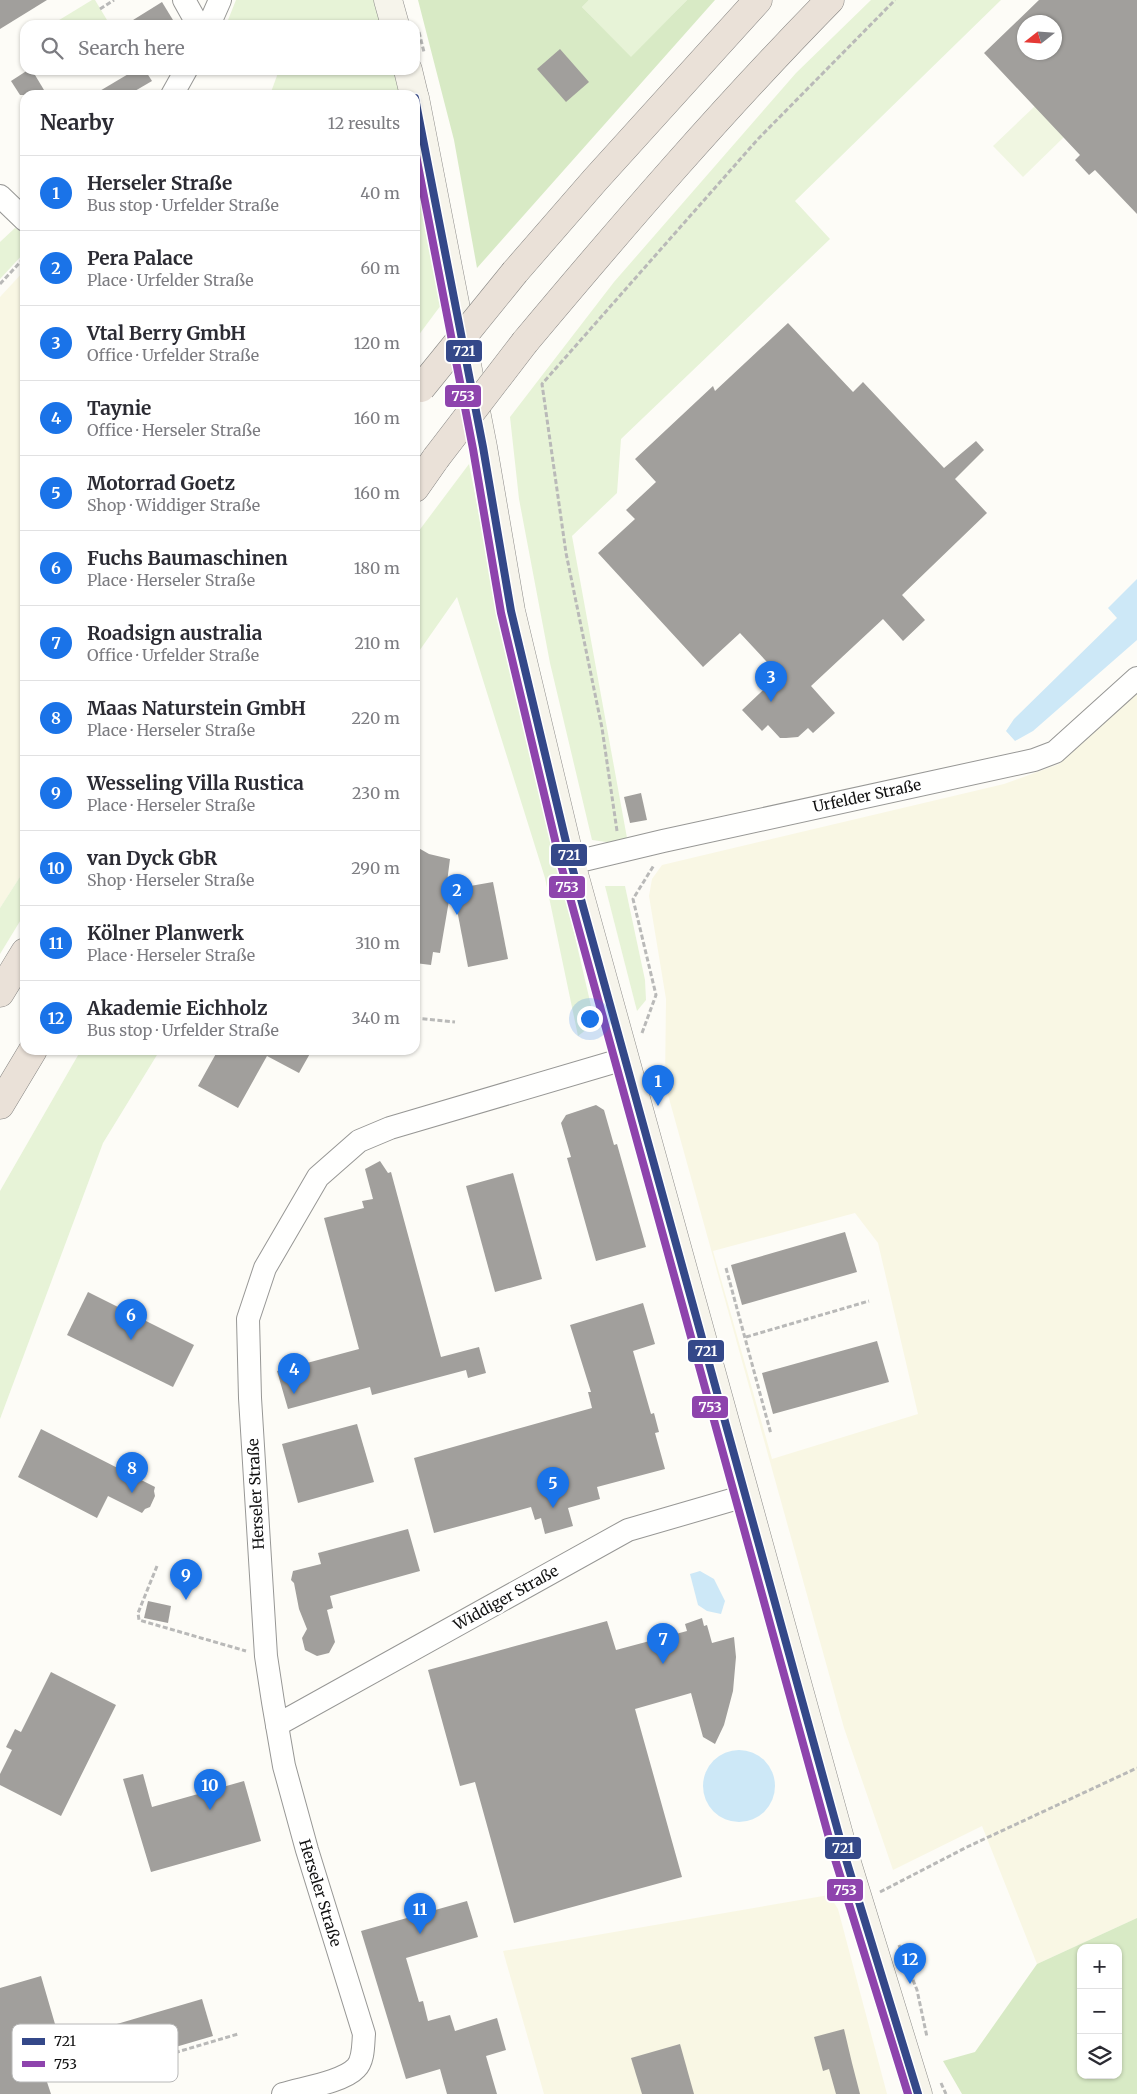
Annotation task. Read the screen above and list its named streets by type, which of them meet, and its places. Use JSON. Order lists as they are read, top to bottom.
{
  "streets": {
    "street": ["Urfelder Straße", "Herseler Straße", "Widdiger Straße"]
  },
  "crossings": [
    ["Herseler Straße", "Widdiger Straße"]
  ],
  "lines": ["transit line 721", "transit line 753"],
  "legend": ["721", "753"],
  "north": "left",
  "page": {
    "search": "Search here",
    "heading": ["Nearby", "12 results"],
    "list": [
      {
        "mark": "1",
        "name": "Herseler Straße",
        "note": "Bus stop · Urfelder Straße",
        "value": "40 m"
      },
      {
        "mark": "2",
        "name": "Pera Palace",
        "note": "Place · Urfelder Straße",
        "value": "60 m"
      },
      {
        "mark": "3",
        "name": "Vtal Berry GmbH",
        "note": "Office · Urfelder Straße",
        "value": "120 m"
      },
      {
        "mark": "4",
        "name": "Taynie",
        "note": "Office · Herseler Straße",
        "value": "160 m"
      },
      {
        "mark": "5",
        "name": "Motorrad Goetz",
        "note": "Shop · Widdiger Straße",
        "value": "160 m"
      },
      {
        "mark": "6",
        "name": "Fuchs Baumaschinen",
        "note": "Place · Herseler Straße",
        "value": "180 m"
      },
      {
        "mark": "7",
        "name": "Roadsign australia",
        "note": "Office · Urfelder Straße",
        "value": "210 m"
      },
      {
        "mark": "8",
        "name": "Maas Naturstein GmbH",
        "note": "Place · Herseler Straße",
        "value": "220 m"
      },
      {
        "mark": "9",
        "name": "Wesseling Villa Rustica",
        "note": "Place · Herseler Straße",
        "value": "230 m"
      },
      {
        "mark": "10",
        "name": "van Dyck GbR",
        "note": "Shop · Herseler Straße",
        "value": "290 m"
      },
      {
        "mark": "11",
        "name": "Kölner Planwerk",
        "note": "Place · Herseler Straße",
        "value": "310 m"
      },
      {
        "mark": "12",
        "name": "Akademie Eichholz",
        "note": "Bus stop · Urfelder Straße",
        "value": "340 m"
      }
    ],
    "pins": [
      "3",
      "2",
      "1",
      "6",
      "4",
      "8",
      "5",
      "9",
      "7",
      "10",
      "11",
      "12"
    ],
    "map_buttons": ["+", "−"]
  }
}
